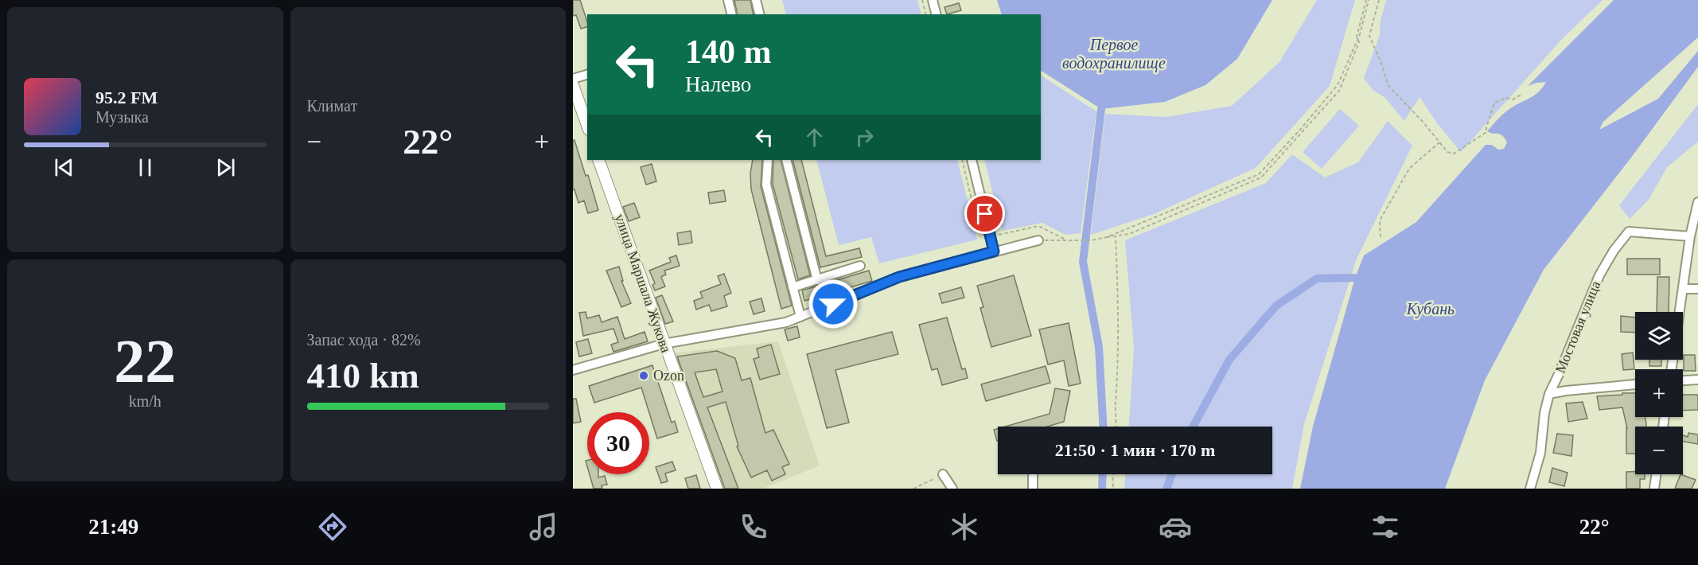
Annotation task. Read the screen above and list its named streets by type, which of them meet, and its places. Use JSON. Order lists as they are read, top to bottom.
{
  "streets": {
    "main road": ["улица Маршала Жукова"],
    "street": ["Мостовая улица"]
  },
  "water": ["Первое водохранилище", "Кубань"],
  "places": ["Ozon"],
  "page": {
    "tile": [
      "Климат",
      ["22", "km/h"],
      ["Запас хода · 82%", "410 km"]
    ],
    "turn": ["140 m", "Налево"],
    "song": ["95.2 FM", "Музыка"],
    "heat": ["−", "22°", "+"],
    "map_buttons": ["+", "−"],
    "limit": "30",
    "trip": "21:50 · 1 мин · 170 m",
    "tabs": ["21:49", "22°"]
  }
}
